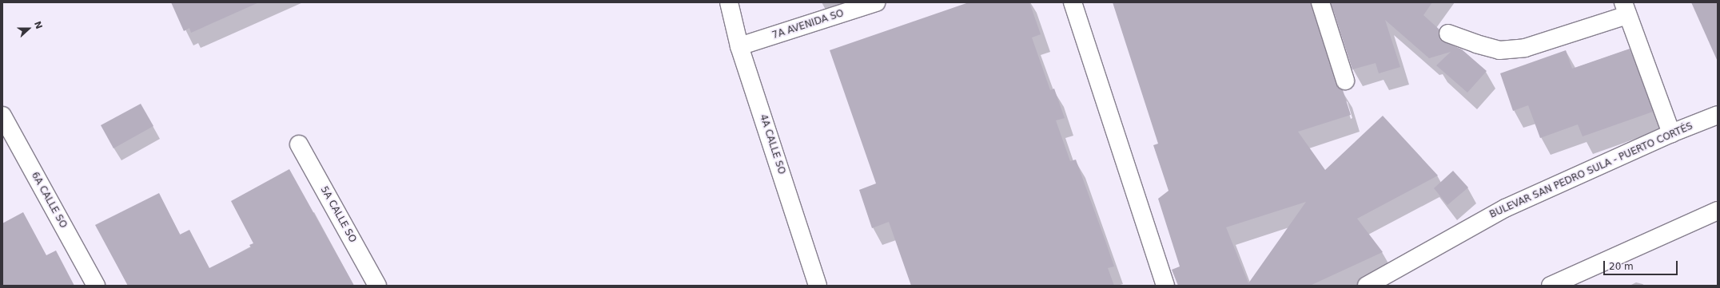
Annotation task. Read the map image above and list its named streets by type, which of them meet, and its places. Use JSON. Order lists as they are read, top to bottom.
{
  "streets": {
    "main road": [
      "7A AVENIDA SO",
      "4A CALLE SO",
      "BULEVAR SAN PEDRO SULA - PUERTO CORTÉS",
      "6A CALLE SO",
      "5A CALLE SO"
    ]
  },
  "crossings": [
    ["7A AVENIDA SO", "4A CALLE SO"]
  ],
  "scale_bar": "20 m",
  "north": "right"
}
